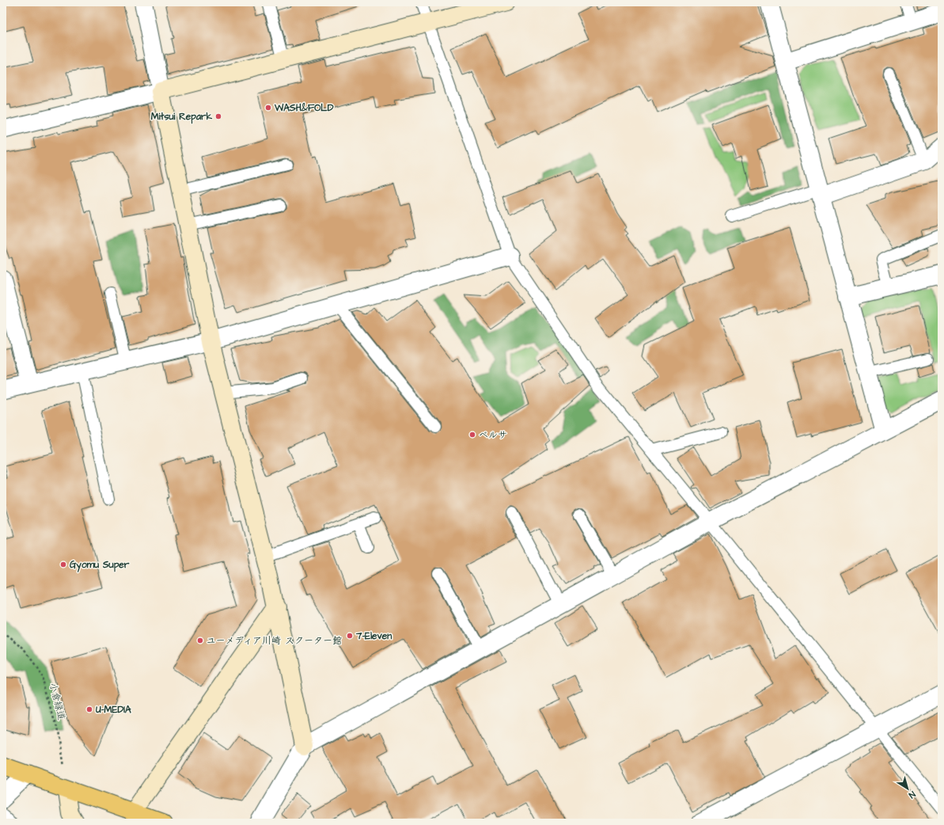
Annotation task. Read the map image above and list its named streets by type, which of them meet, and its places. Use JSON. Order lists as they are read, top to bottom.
{
  "streets": {
    "path": ["小倉緑道"]
  },
  "places": [
    "WASH&FOLD",
    "Mitsui Repark",
    "ベルサ",
    "Gyomu Super",
    "7-Eleven",
    "ユーメディア川崎 スクーター館",
    "U-MEDIA"
  ],
  "north": "bottom right"
}
